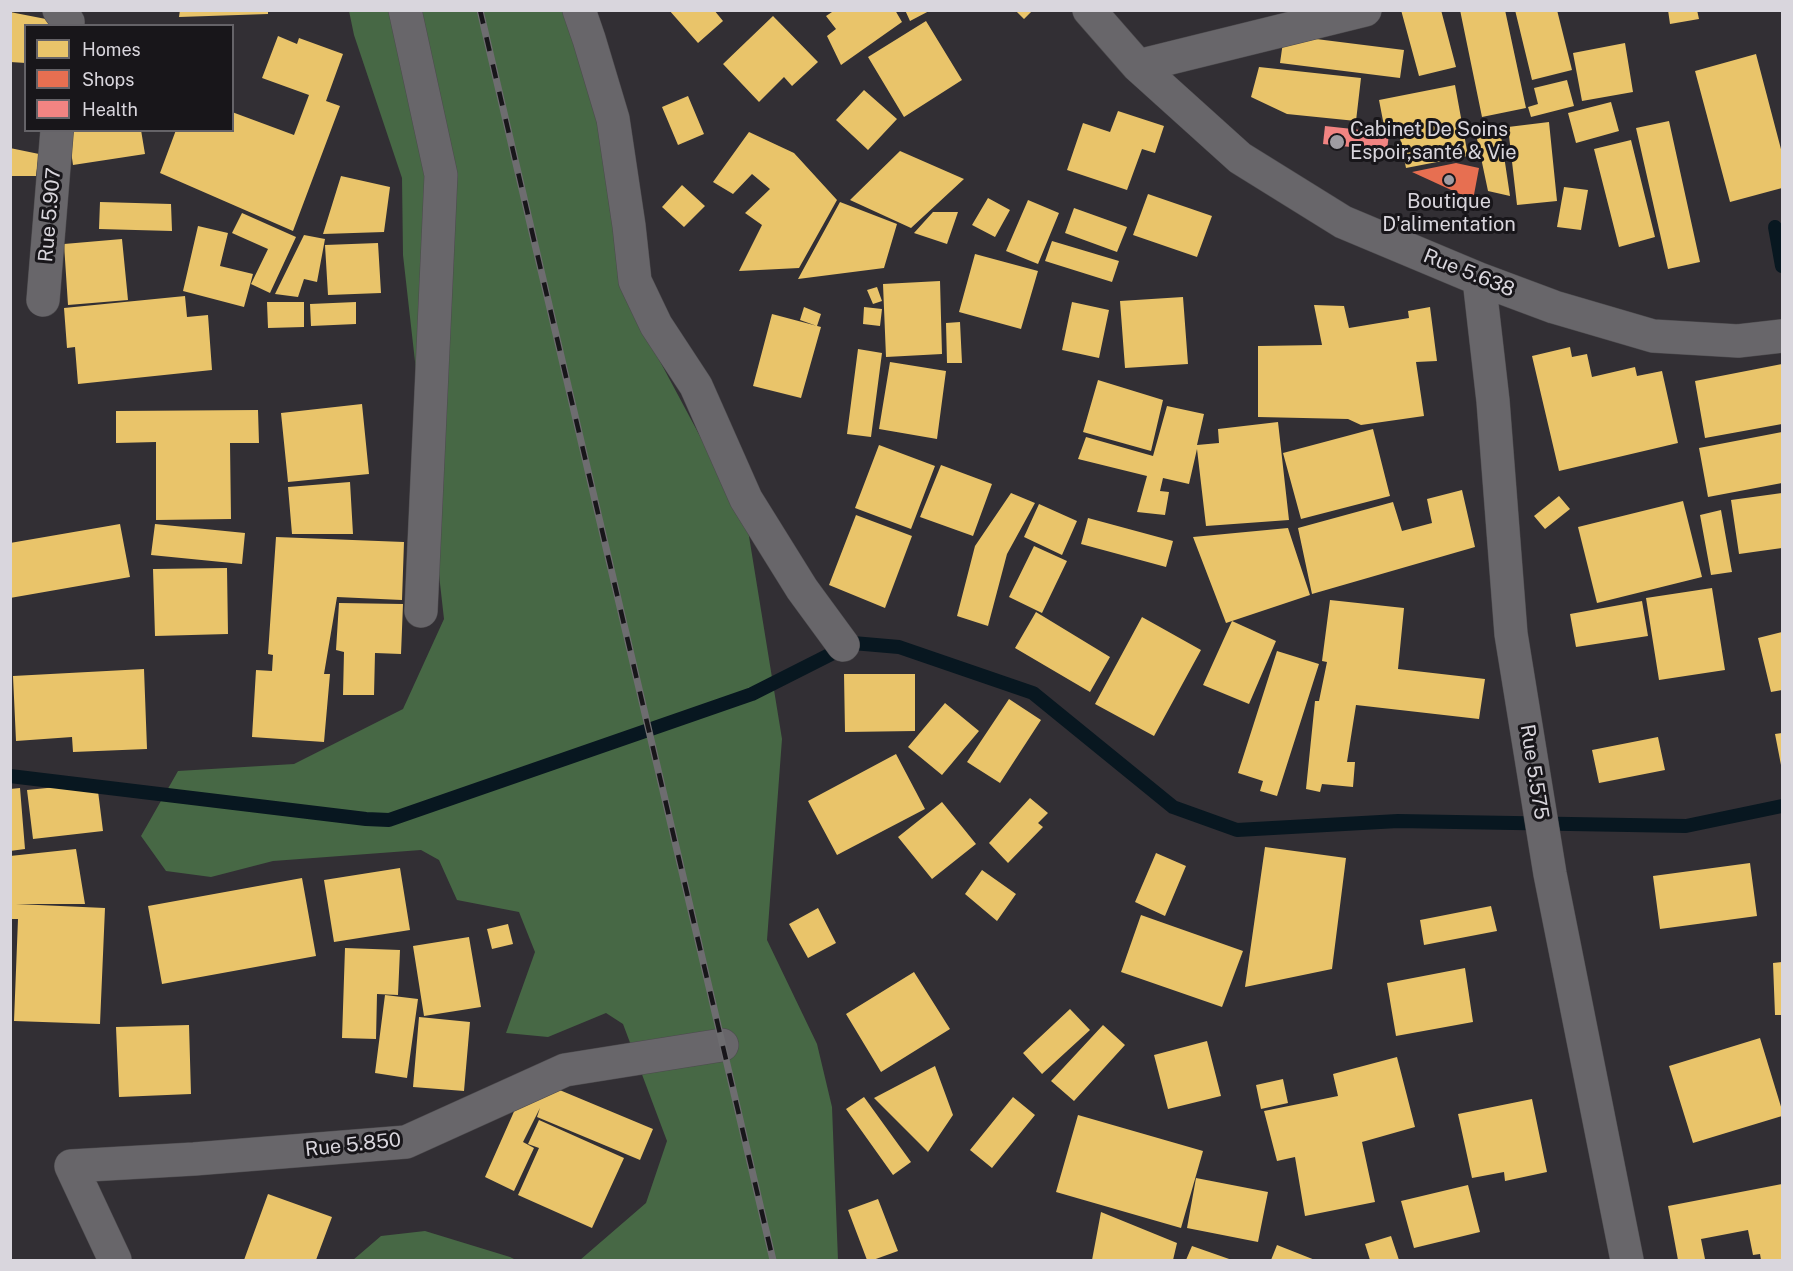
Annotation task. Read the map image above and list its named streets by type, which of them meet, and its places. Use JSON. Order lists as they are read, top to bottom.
{
  "streets": {
    "street": [
      "Rue 5.907",
      "Rue 5.638",
      "Rue 5.575",
      "Rue 5.850"
    ]
  },
  "crossings": [
    ["Rue 5.638", "Rue 5.575"]
  ],
  "places": ["Cabinet De Soins Espoir,santé & Vie", "Boutique D'alimentation"],
  "legend": ["Homes", "Shops", "Health"]
}
